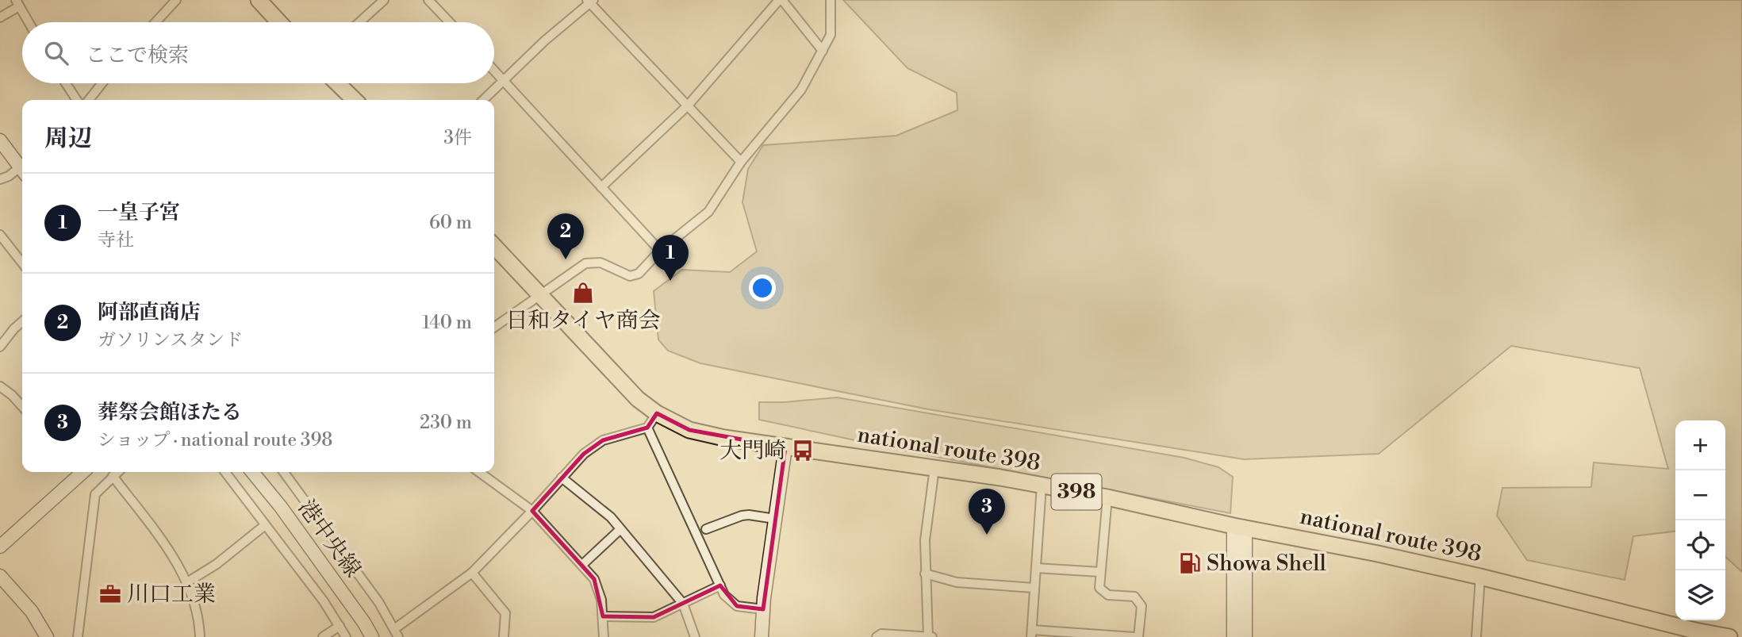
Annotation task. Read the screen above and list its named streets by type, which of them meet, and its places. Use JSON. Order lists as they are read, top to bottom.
{
  "streets": {
    "highway": ["national route 398", "398"],
    "street": ["港中央線"]
  },
  "places": {
    "shop": ["日和タイヤ商会"],
    "bus stop": ["大門崎"],
    "fuel station": ["Showa Shell"],
    "office": ["川口工業"]
  },
  "page": {
    "search": "ここで検索",
    "heading": ["周辺", "3件"],
    "list": [
      {
        "mark": "1",
        "name": "一皇子宮",
        "note": "寺社",
        "value": "60 m"
      },
      {
        "mark": "2",
        "name": "阿部直商店",
        "note": "ガソリンスタンド",
        "value": "140 m"
      },
      {
        "mark": "3",
        "name": "葬祭会館ほたる",
        "note": "ショップ · national route 398",
        "value": "230 m"
      }
    ],
    "pins": ["2", "1", "3"],
    "map_buttons": ["+", "−"]
  }
}
